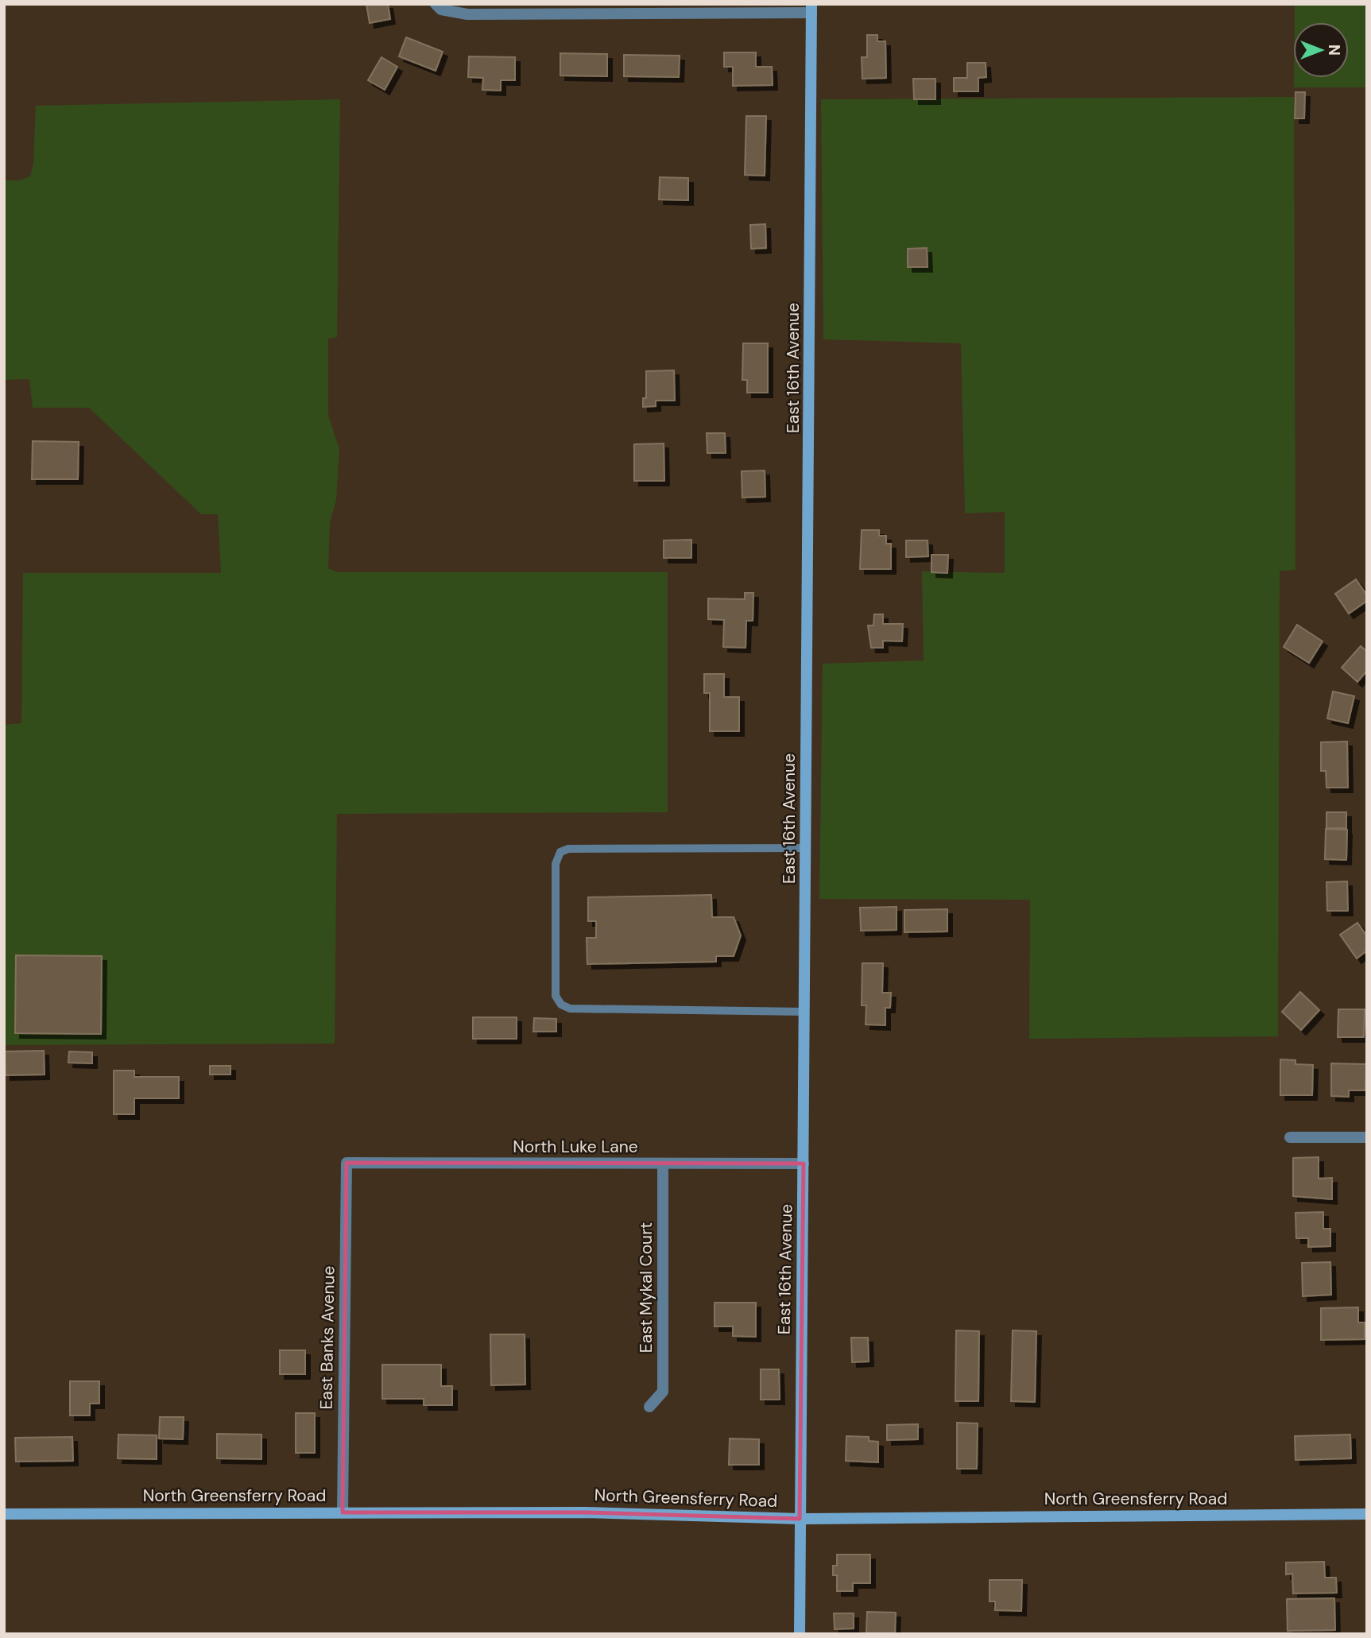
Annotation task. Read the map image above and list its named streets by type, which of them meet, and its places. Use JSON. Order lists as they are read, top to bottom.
{
  "streets": {
    "street": [
      "East 16th Avenue",
      "North Luke Lane",
      "East Mykal Court",
      "East Banks Avenue",
      "North Greensferry Road"
    ]
  },
  "crossings": [
    ["East 16th Avenue", "North Luke Lane"],
    ["East 16th Avenue", "North Greensferry Road"],
    ["North Luke Lane", "East Mykal Court"],
    ["North Luke Lane", "East Banks Avenue"],
    ["East Banks Avenue", "North Greensferry Road"]
  ],
  "north": "right"
}
